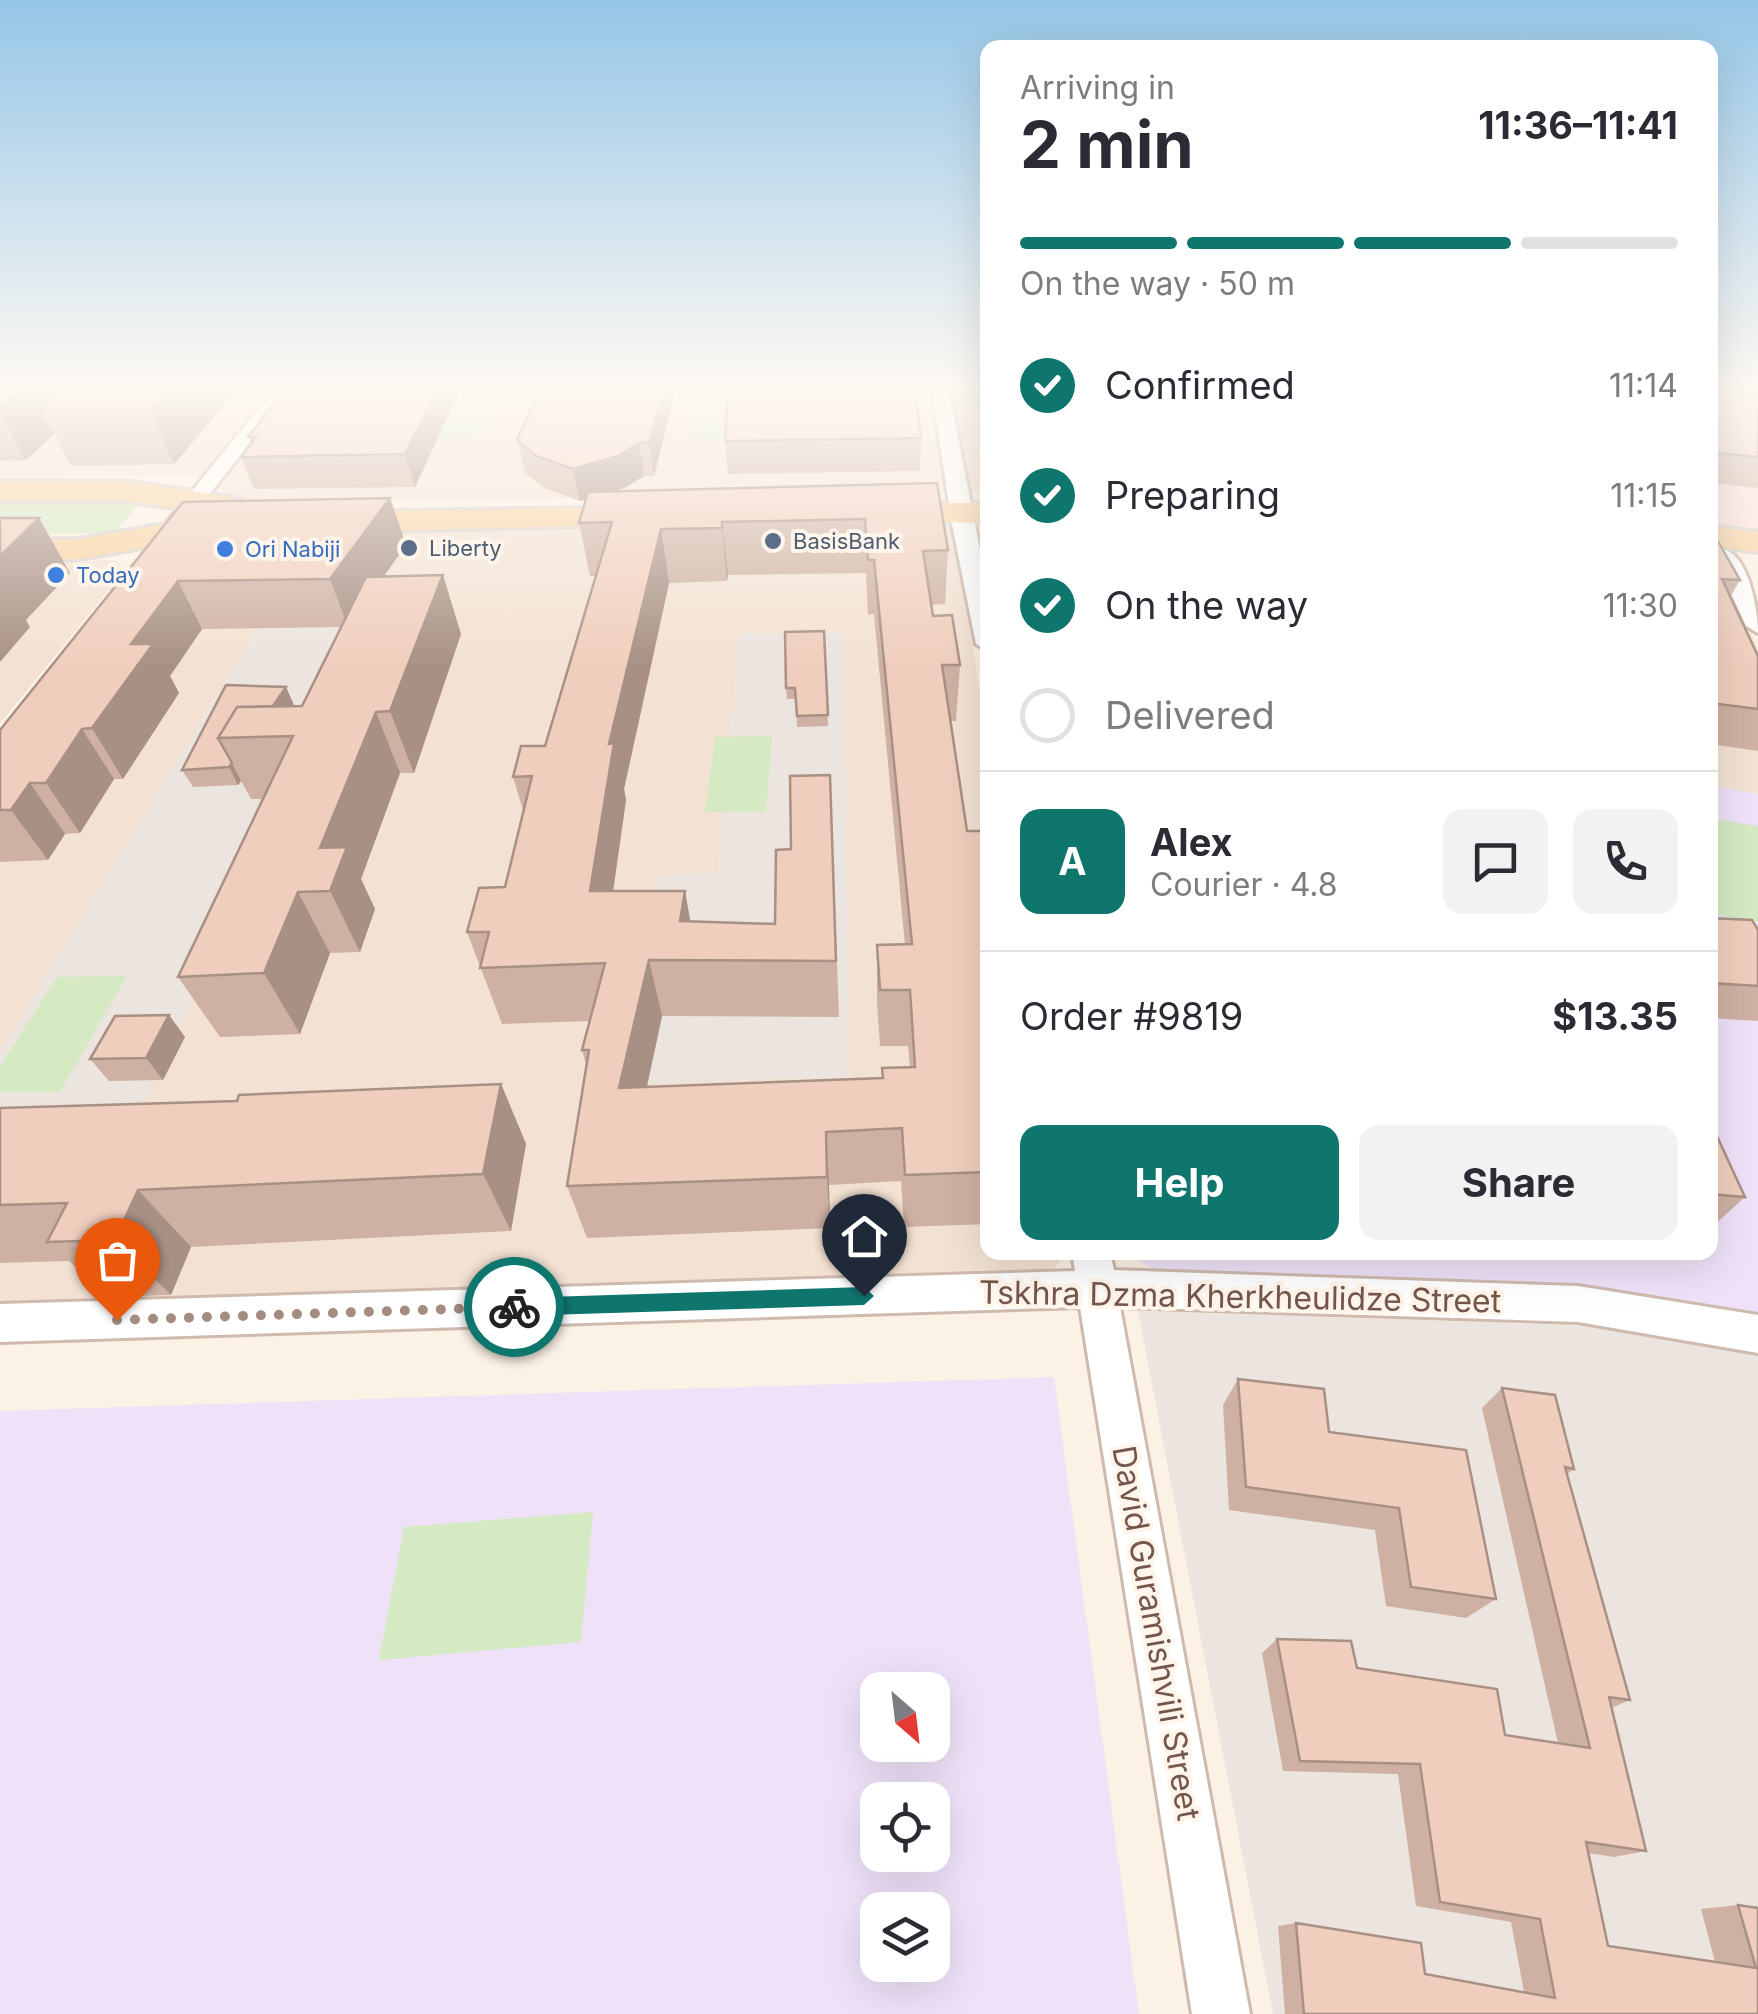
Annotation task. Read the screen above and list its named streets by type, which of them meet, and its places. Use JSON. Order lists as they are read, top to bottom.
{
  "streets": {
    "street": ["Tskhra Dzma Kherkheulidze Street", "David Guramishvili Street"]
  },
  "crossings": [
    ["Tskhra Dzma Kherkheulidze Street", "David Guramishvili Street"]
  ],
  "places": [
    "BasisBank",
    "Liberty",
    "Ori Nabiji",
    "Today"
  ],
  "north": "bottom right",
  "page": {
    "heading": ["2 min", "Arriving in", "11:36–11:41"],
    "panel": [
      "Alex",
      "Courier · 4.8",
      "Order #9819",
      "$13.35"
    ],
    "bar": "On the way · 50 m",
    "list": [
      ["Confirmed", "11:14"],
      ["Preparing", "11:15"],
      ["On the way", "11:30"],
      "Delivered"
    ],
    "round": "A",
    "buttons": ["Help", "Share"]
  }
}
